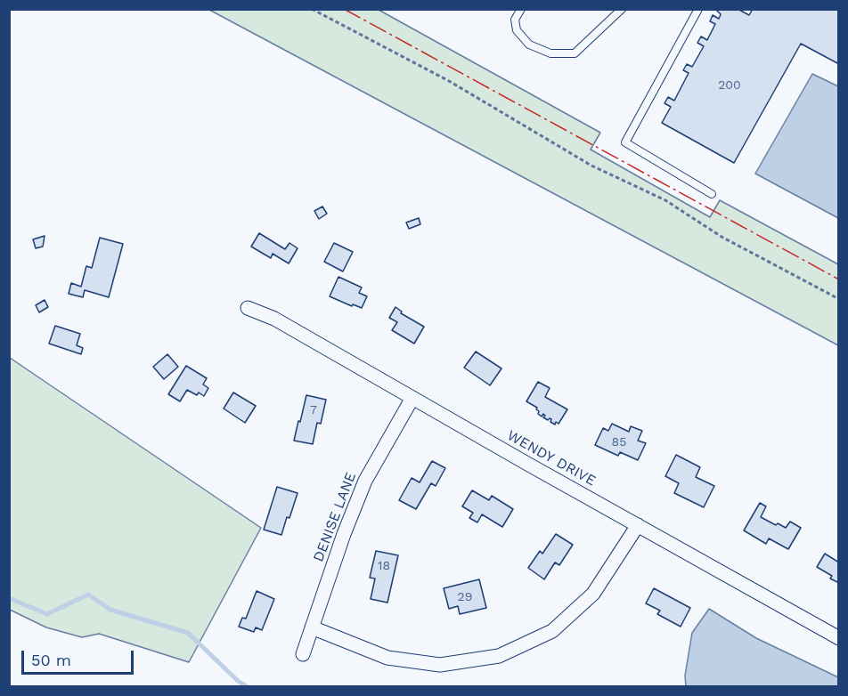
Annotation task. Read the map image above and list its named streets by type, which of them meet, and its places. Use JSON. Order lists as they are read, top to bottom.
{
  "streets": {
    "street": ["WENDY DRIVE", "DENISE LANE"]
  },
  "crossings": [
    ["WENDY DRIVE", "DENISE LANE"]
  ],
  "house_numbers": [
    "200",
    "7",
    "85",
    "18",
    "29"
  ],
  "scale_bar": "50 m"
}
